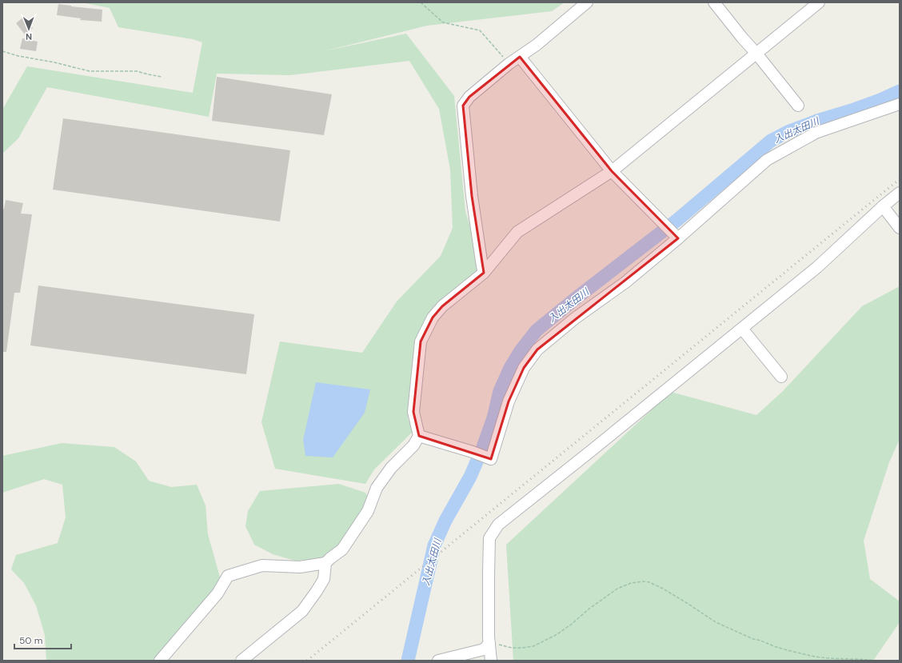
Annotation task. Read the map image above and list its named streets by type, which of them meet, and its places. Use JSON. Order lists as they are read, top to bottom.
{
  "water": ["入出太田川"],
  "scale_bar": "50 m",
  "north": "bottom"
}
